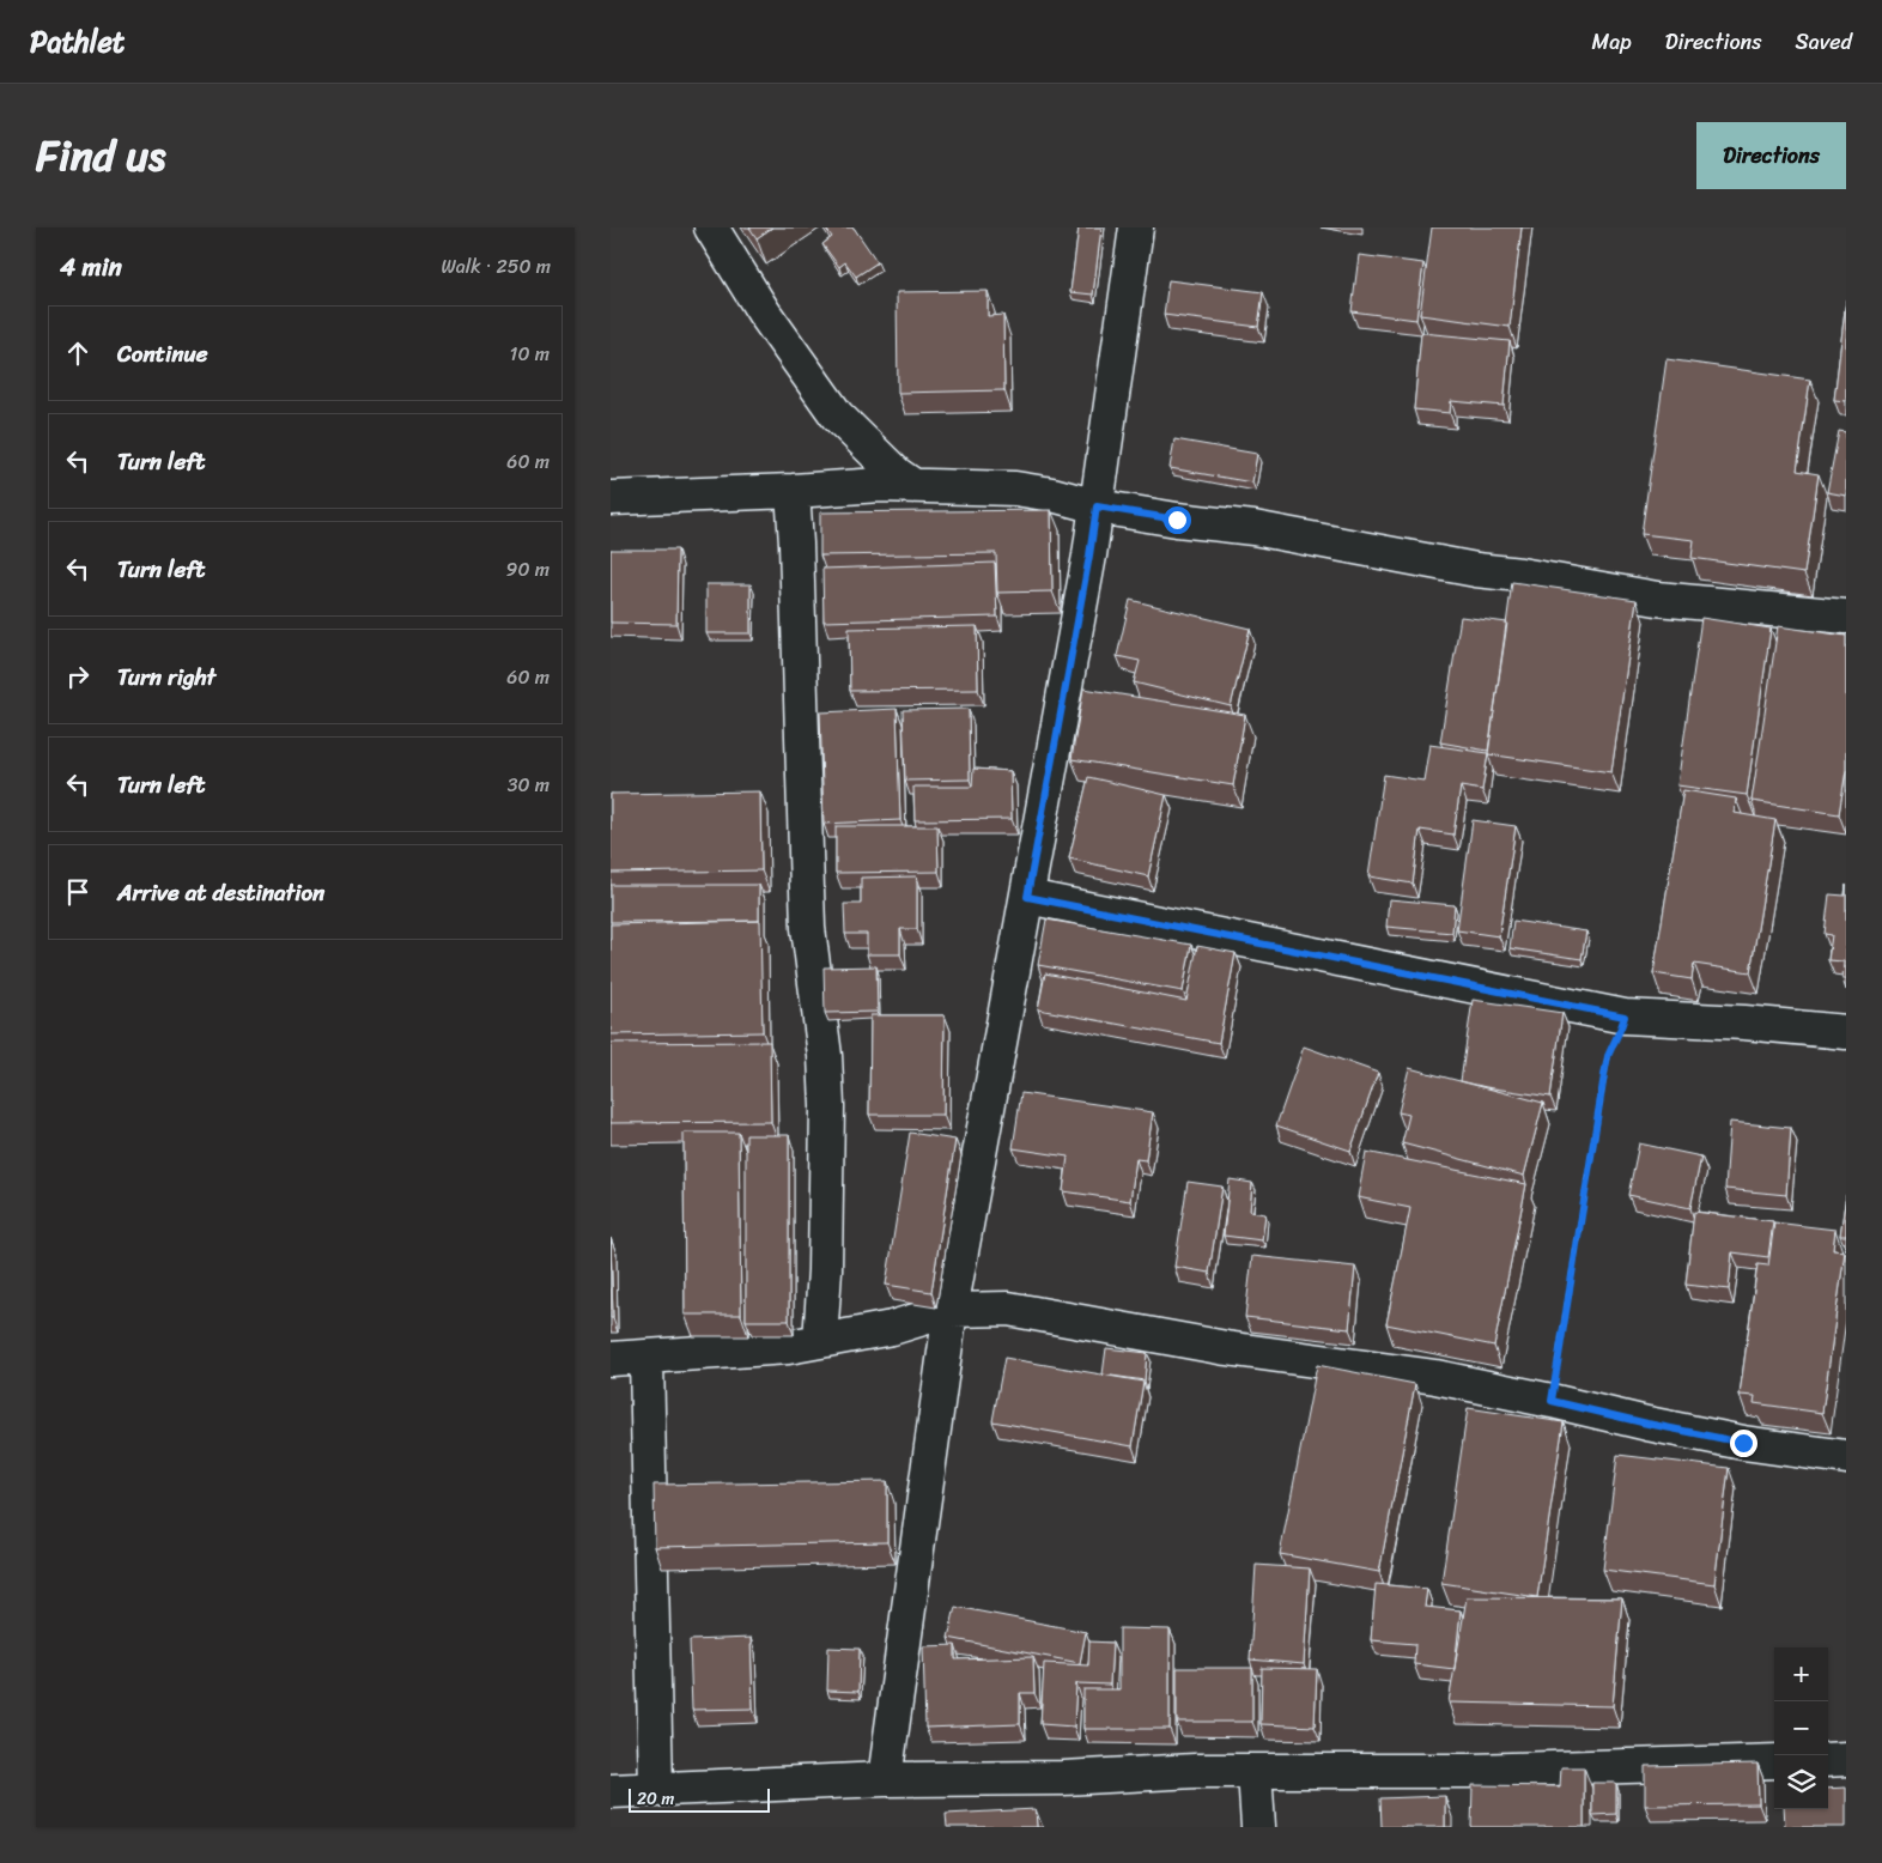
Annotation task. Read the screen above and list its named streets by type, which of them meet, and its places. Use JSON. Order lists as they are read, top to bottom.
{
  "scale_bar": "20 m",
  "page": {
    "header": "Pathlet",
    "nav": ["Map", "Directions", "Saved"],
    "title": "Find us",
    "buttons": "Directions",
    "heading": ["4 min", "Walk · 250 m"],
    "list": [
      ["Continue", "10 m"],
      ["Turn left", "60 m"],
      ["Turn left", "90 m"],
      ["Turn right", "60 m"],
      ["Turn left", "30 m"],
      "Arrive at destination"
    ],
    "map_buttons": ["+", "−"],
    "scale": "20 m"
  }
}
